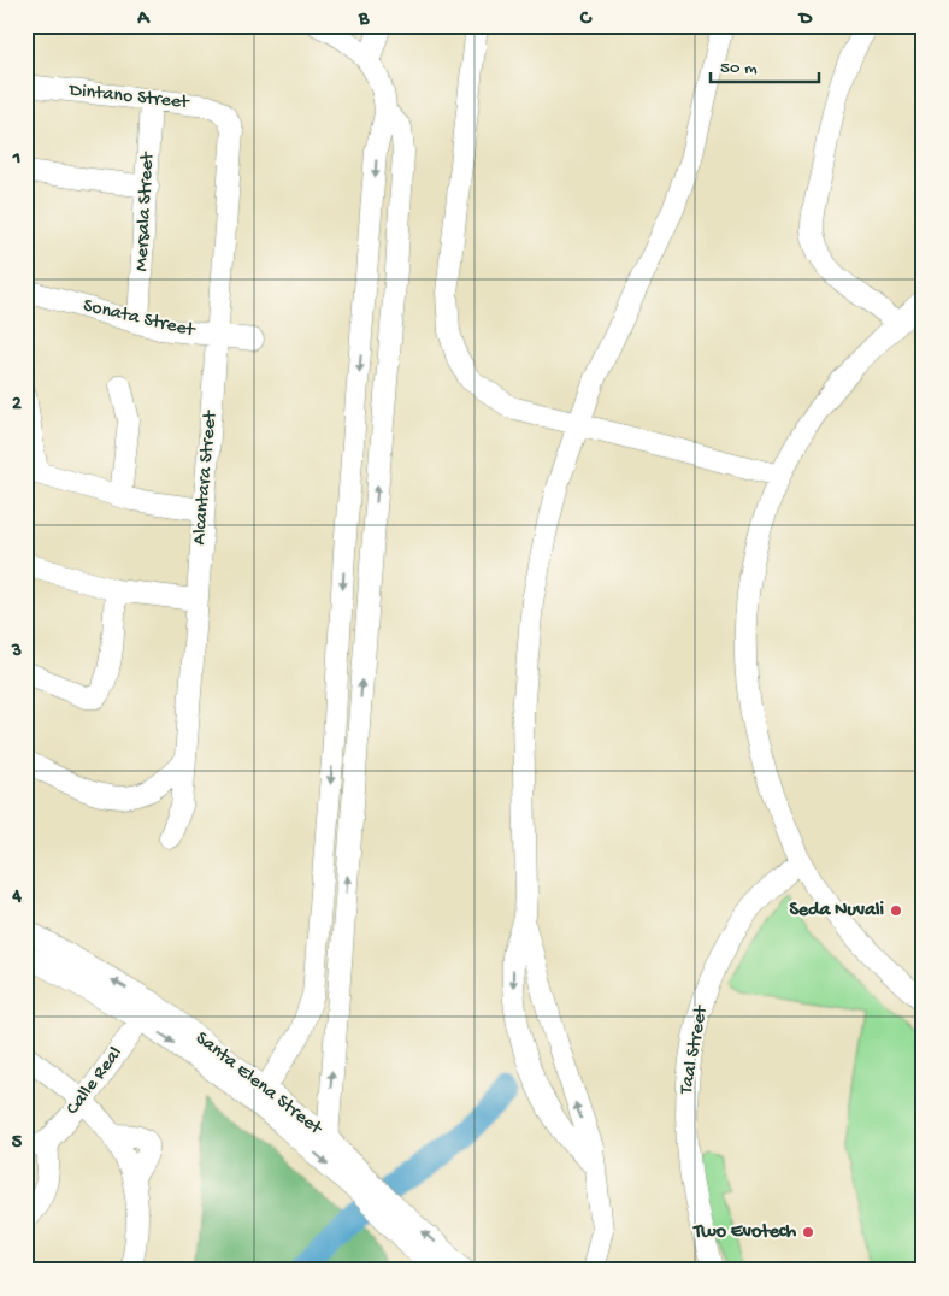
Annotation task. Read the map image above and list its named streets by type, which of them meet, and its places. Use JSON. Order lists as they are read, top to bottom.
{
  "streets": {
    "street": [
      "Dintano Street",
      "Mersala Street",
      "Sonata Street",
      "Alcantara Street",
      "Taal Street",
      "Calle Real",
      "Santa Elena Street"
    ]
  },
  "crossings": [
    ["Dintano Street", "Mersala Street"],
    ["Dintano Street", "Alcantara Street"],
    ["Mersala Street", "Sonata Street"],
    ["Sonata Street", "Alcantara Street"],
    ["Calle Real", "Santa Elena Street"]
  ],
  "places": ["Seda Nuvali", "Two Evotech"],
  "scale_bar": "50 m",
  "grid": {
    "columns": [
      "A",
      "B",
      "C",
      "D"
    ],
    "rows": [
      "1",
      "2",
      "3",
      "4",
      "5"
    ]
  }
}
